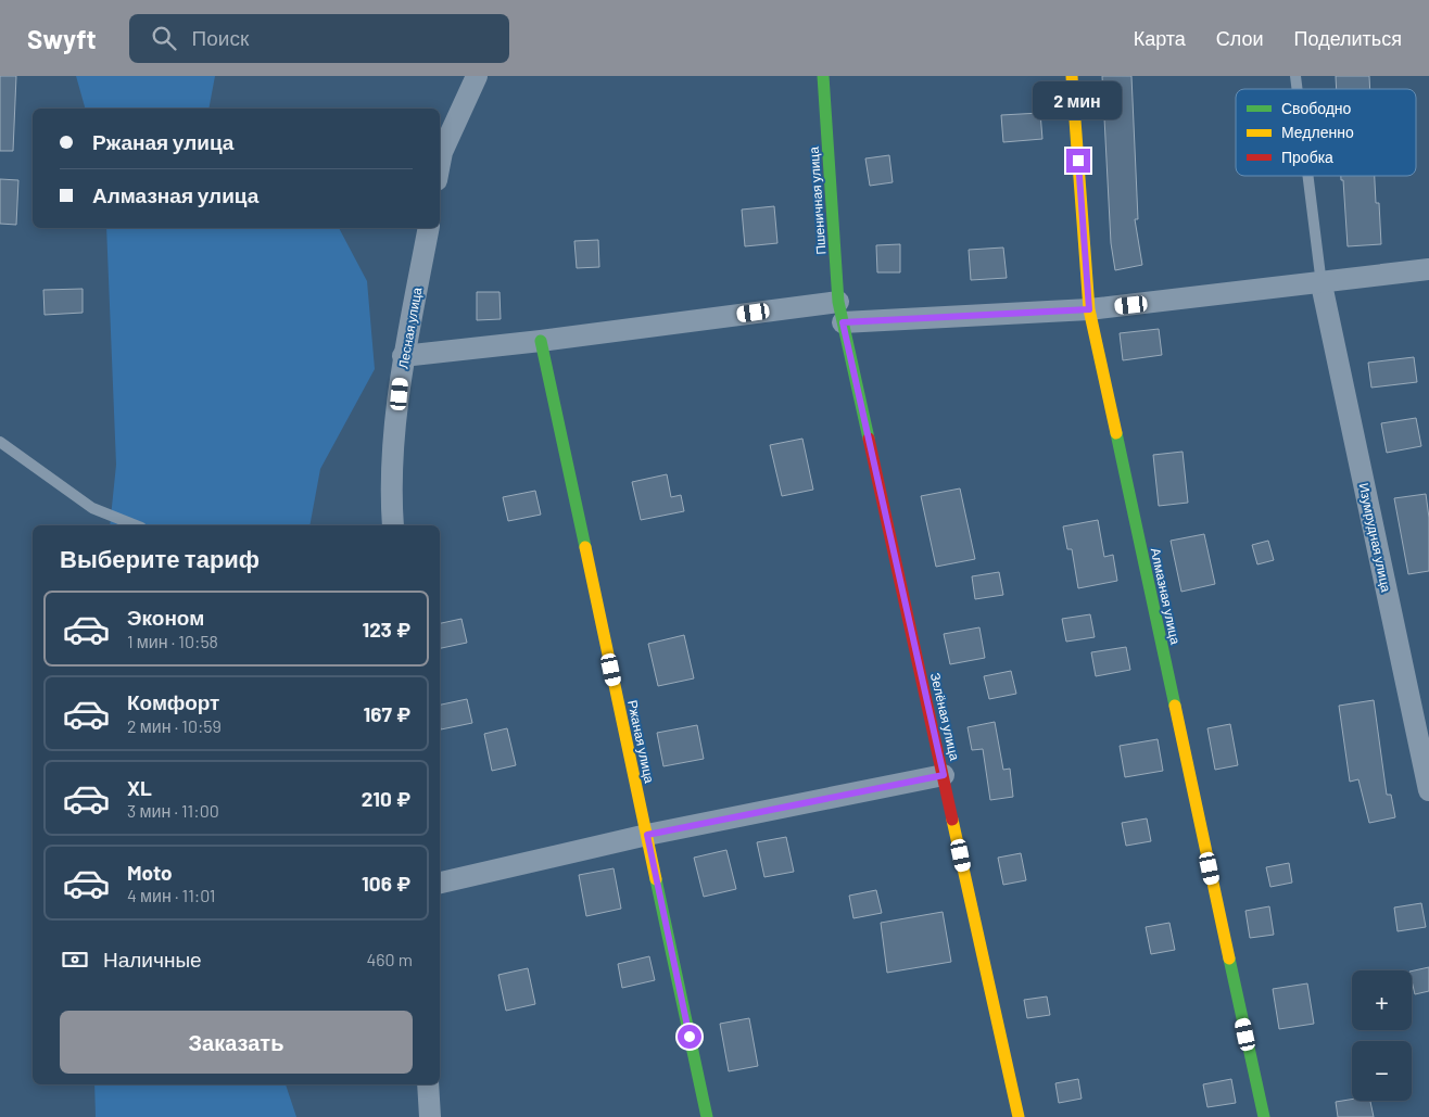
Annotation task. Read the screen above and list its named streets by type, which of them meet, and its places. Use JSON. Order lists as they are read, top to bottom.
{
  "streets": {
    "street": [
      "Пшеничная улица",
      "Лесная улица",
      "Изумрудная улица",
      "Алмазная улица",
      "Зелёная улица",
      "Ржаная улица"
    ]
  },
  "crossings": [
    ["Пшеничная улица", "Зелёная улица"]
  ],
  "legend": ["Свободно", "Медленно", "Пробка"],
  "page": {
    "header": "Swyft",
    "search": "Поиск",
    "nav": ["Карта", "Слои", "Поделиться"],
    "bubble": "2 мин",
    "banner": ["Ржаная улица", "Алмазная улица"],
    "heading": "Выберите тариф",
    "list": [
      {
        "name": "Эконом",
        "note": "1 мин · 10:58",
        "value": "123 ₽"
      },
      {
        "name": "Комфорт",
        "note": "2 мин · 10:59",
        "value": "167 ₽"
      },
      {
        "name": "XL",
        "note": "3 мин · 11:00",
        "value": "210 ₽"
      },
      {
        "name": "Moto",
        "note": "4 мин · 11:01",
        "value": "106 ₽"
      }
    ],
    "pay": ["Наличные", "460 m"],
    "map_buttons": ["+", "−"],
    "buttons": "Заказать"
  }
}
